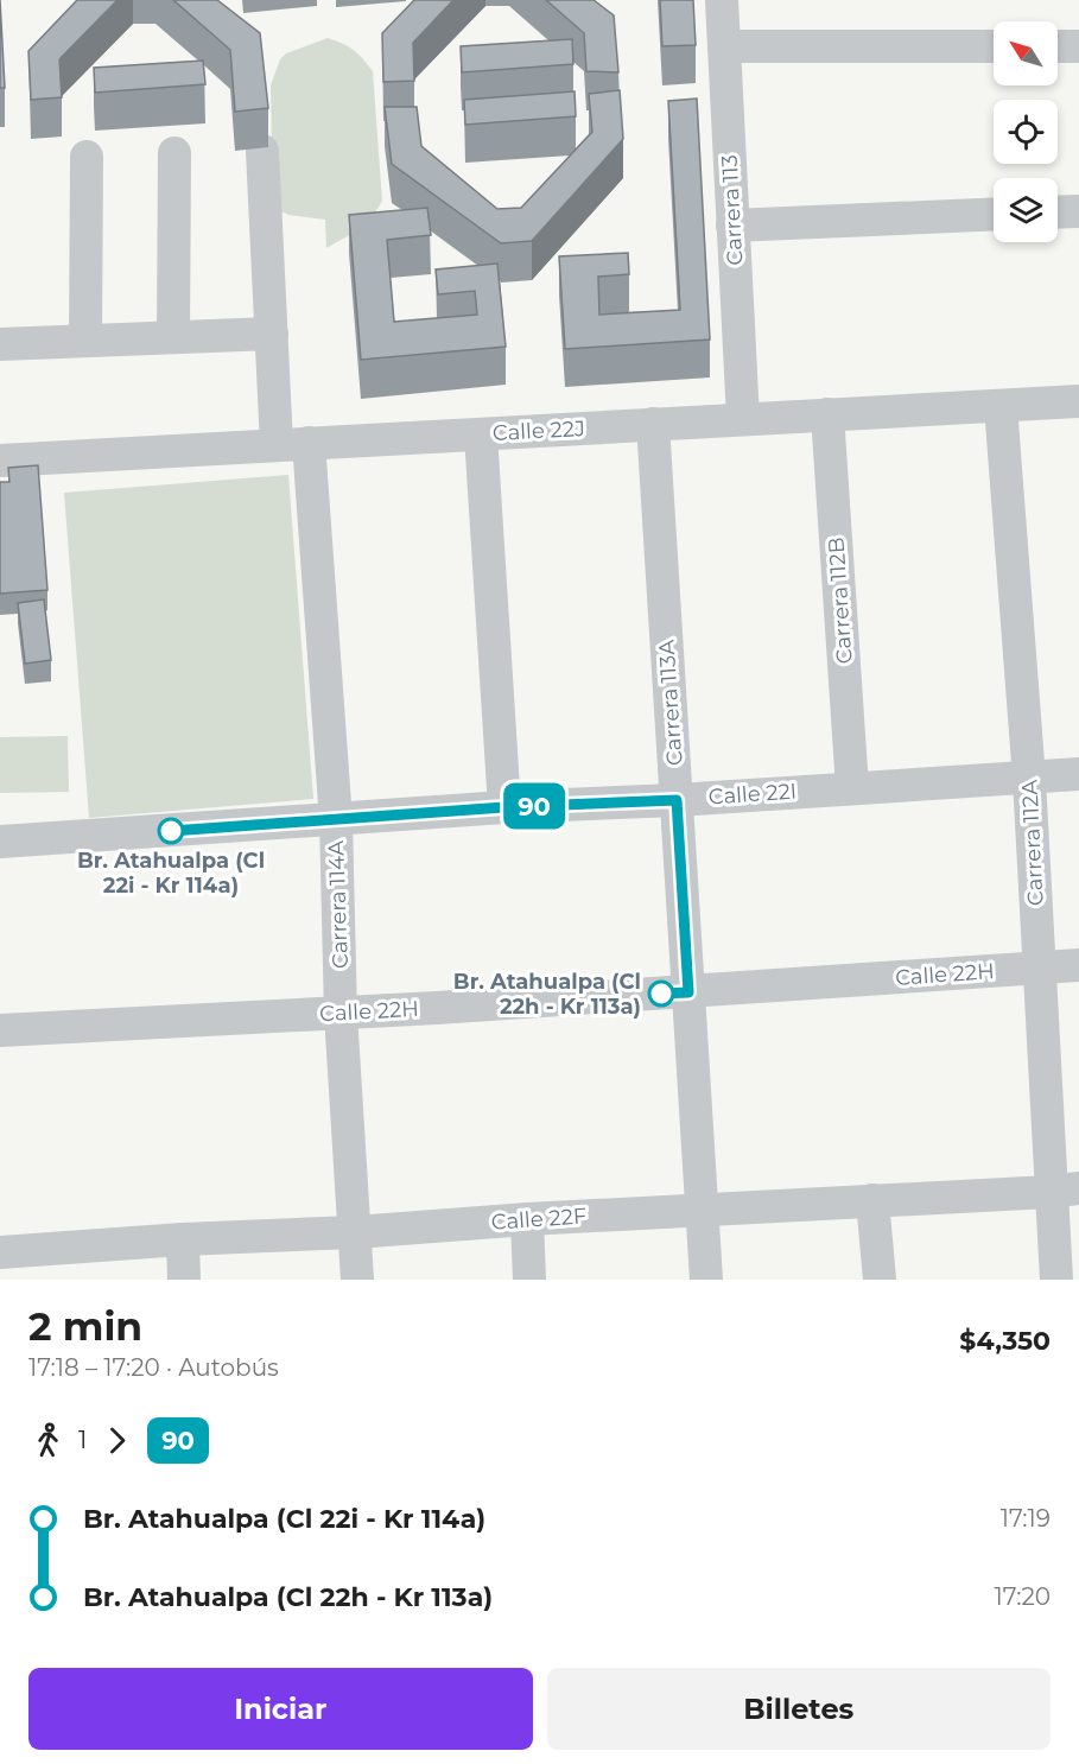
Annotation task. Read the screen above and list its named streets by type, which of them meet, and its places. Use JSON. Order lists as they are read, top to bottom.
{
  "streets": {
    "street": [
      "Carrera 113",
      "Calle 22J",
      "Carrera 112B",
      "Carrera 113A",
      "Calle 22I",
      "Carrera 112A",
      "Carrera 114A",
      "Calle 22H",
      "Calle 22F"
    ]
  },
  "crossings": [
    ["Carrera 113", "Calle 22J"],
    ["Calle 22J", "Carrera 112B"],
    ["Calle 22J", "Carrera 113A"],
    ["Calle 22J", "Carrera 112A"],
    ["Calle 22J", "Carrera 114A"],
    ["Carrera 112B", "Calle 22I"],
    ["Carrera 113A", "Calle 22I"],
    ["Carrera 113A", "Calle 22H"],
    ["Carrera 113A", "Calle 22F"],
    ["Calle 22I", "Carrera 112A"],
    ["Calle 22I", "Carrera 114A"],
    ["Carrera 112A", "Calle 22H"],
    ["Carrera 112A", "Calle 22F"],
    ["Carrera 114A", "Calle 22H"],
    ["Carrera 114A", "Calle 22F"]
  ],
  "places": ["Br. Atahualpa (Cl 22i - Kr 114a)", "Br. Atahualpa (Cl 22h - Kr 113a)"],
  "lines": ["bus line 90"],
  "north": "top left",
  "page": {
    "on_map": "90",
    "heading": ["2 min", "17:18 – 17:20 · Autobús", "$4,350"],
    "legs": ["1", "90"],
    "list": [
      {
        "name": "Br. Atahualpa (Cl 22i - Kr 114a)",
        "value": "17:19"
      },
      {
        "name": "Br. Atahualpa (Cl 22h - Kr 113a)",
        "value": "17:20"
      }
    ],
    "buttons": ["Iniciar", "Billetes"]
  }
}
